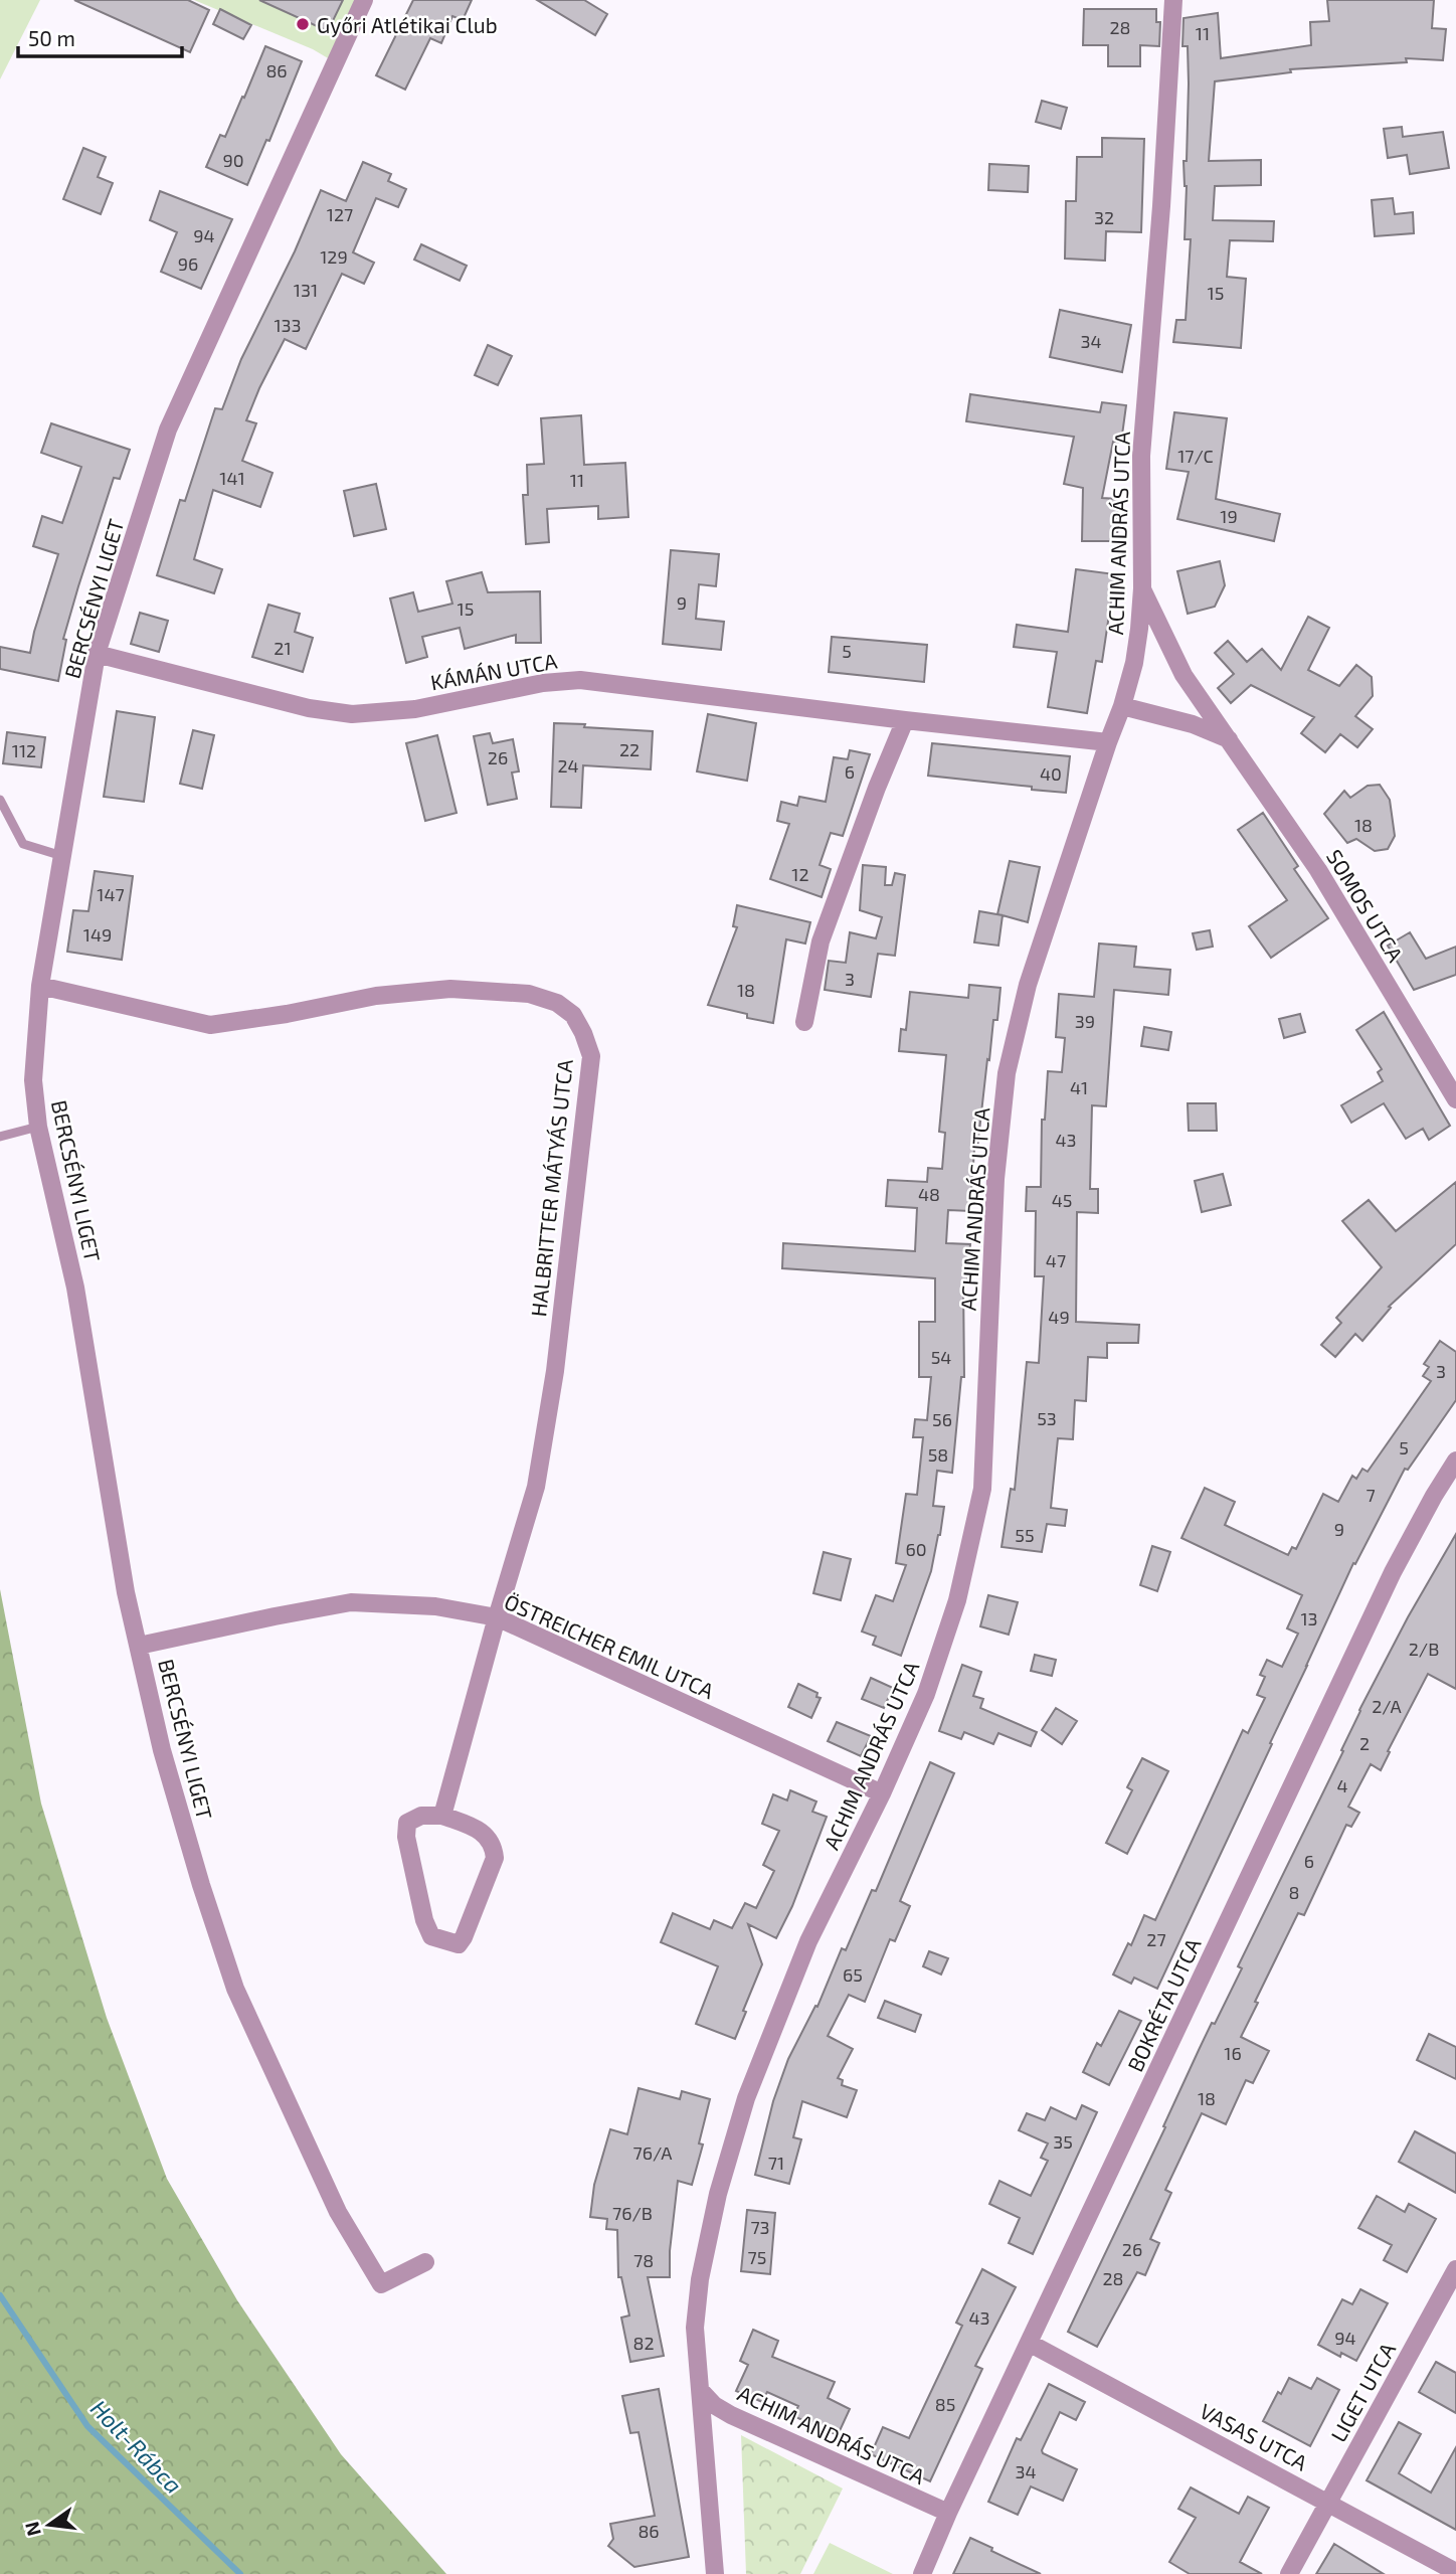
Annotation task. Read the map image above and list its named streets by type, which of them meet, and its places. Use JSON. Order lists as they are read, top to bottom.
{
  "streets": {
    "street": [
      "ACHIM ANDRÁS UTCA",
      "BERCSÉNYI LIGET",
      "KÁMÁN UTCA",
      "SOMOS UTCA",
      "HALBRITTER MÁTYÁS UTCA",
      "ÖSTREICHER EMIL UTCA",
      "BOKRÉTA UTCA",
      "LIGET UTCA",
      "VASAS UTCA"
    ]
  },
  "crossings": [
    ["ACHIM ANDRÁS UTCA", "KÁMÁN UTCA"],
    ["ACHIM ANDRÁS UTCA", "SOMOS UTCA"],
    ["ACHIM ANDRÁS UTCA", "ÖSTREICHER EMIL UTCA"],
    ["ACHIM ANDRÁS UTCA", "BOKRÉTA UTCA"],
    ["BERCSÉNYI LIGET", "KÁMÁN UTCA"],
    ["BERCSÉNYI LIGET", "HALBRITTER MÁTYÁS UTCA"],
    ["BERCSÉNYI LIGET", "ÖSTREICHER EMIL UTCA"],
    ["HALBRITTER MÁTYÁS UTCA", "ÖSTREICHER EMIL UTCA"],
    ["BOKRÉTA UTCA", "VASAS UTCA"],
    ["LIGET UTCA", "VASAS UTCA"]
  ],
  "water": ["Holt-Rábca"],
  "places": ["Győri Atlétikai Club"],
  "house_numbers": [
    "28",
    "11",
    "86",
    "90",
    "127",
    "32",
    "94",
    "129",
    "96",
    "131",
    "15",
    "133",
    "34",
    "17/C",
    "141",
    "11",
    "19",
    "9",
    "15",
    "21",
    "5",
    "22",
    "112",
    "26",
    "24",
    "6",
    "40",
    "18",
    "12",
    "147",
    "149",
    "3",
    "18",
    "39",
    "41",
    "43",
    "48",
    "45",
    "47",
    "49",
    "54",
    "3",
    "53",
    "56",
    "5",
    "58",
    "7",
    "9",
    "55",
    "60",
    "13",
    "2/B",
    "2/A",
    "2",
    "4",
    "6",
    "8",
    "27",
    "65",
    "16",
    "18",
    "35",
    "76/A",
    "71",
    "76/B",
    "73",
    "26",
    "75",
    "78",
    "28",
    "43",
    "94",
    "82",
    "85",
    "34",
    "86"
  ],
  "scale_bar": "50 m",
  "north": "left"
}
